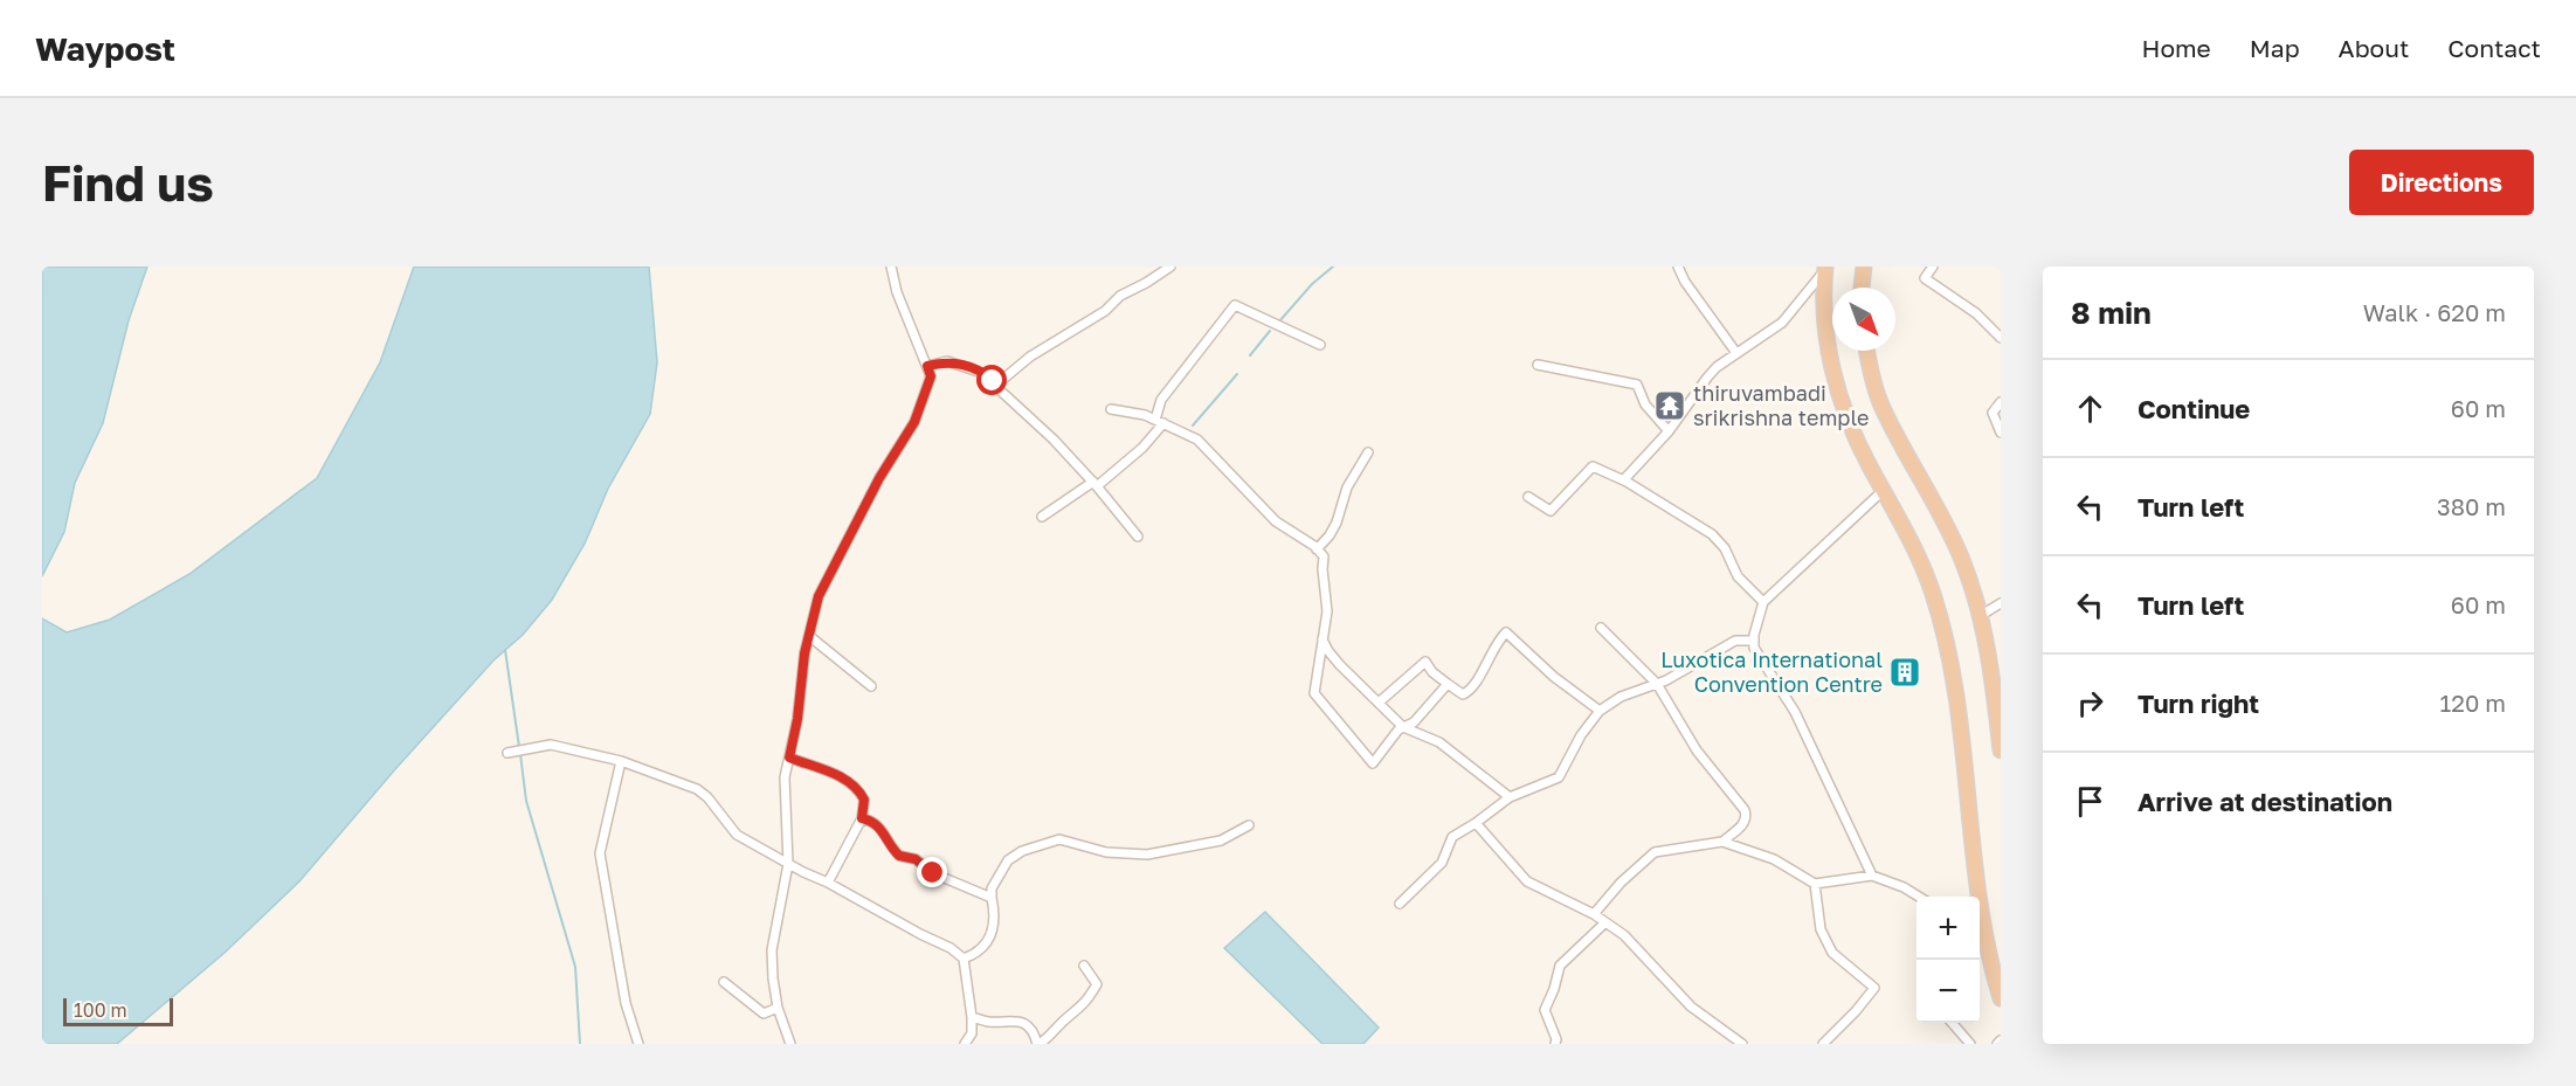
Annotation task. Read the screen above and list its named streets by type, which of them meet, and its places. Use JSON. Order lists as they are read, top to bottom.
{
  "places": {
    "temple": ["thiruvambadi srikrishna temple"],
    "building": ["Luxotica International Convention Centre"]
  },
  "scale_bar": "100 m",
  "north": "bottom right",
  "page": {
    "header": "Waypost",
    "nav": [
      "Home",
      "Map",
      "About",
      "Contact"
    ],
    "buttons": "Directions",
    "title": "Find us",
    "heading": ["8 min", "Walk · 620 m"],
    "list": [
      ["Continue", "60 m"],
      ["Turn left", "380 m"],
      ["Turn left", "60 m"],
      ["Turn right", "120 m"],
      "Arrive at destination"
    ],
    "map_buttons": ["+", "−"],
    "scale": "100 m"
  }
}
